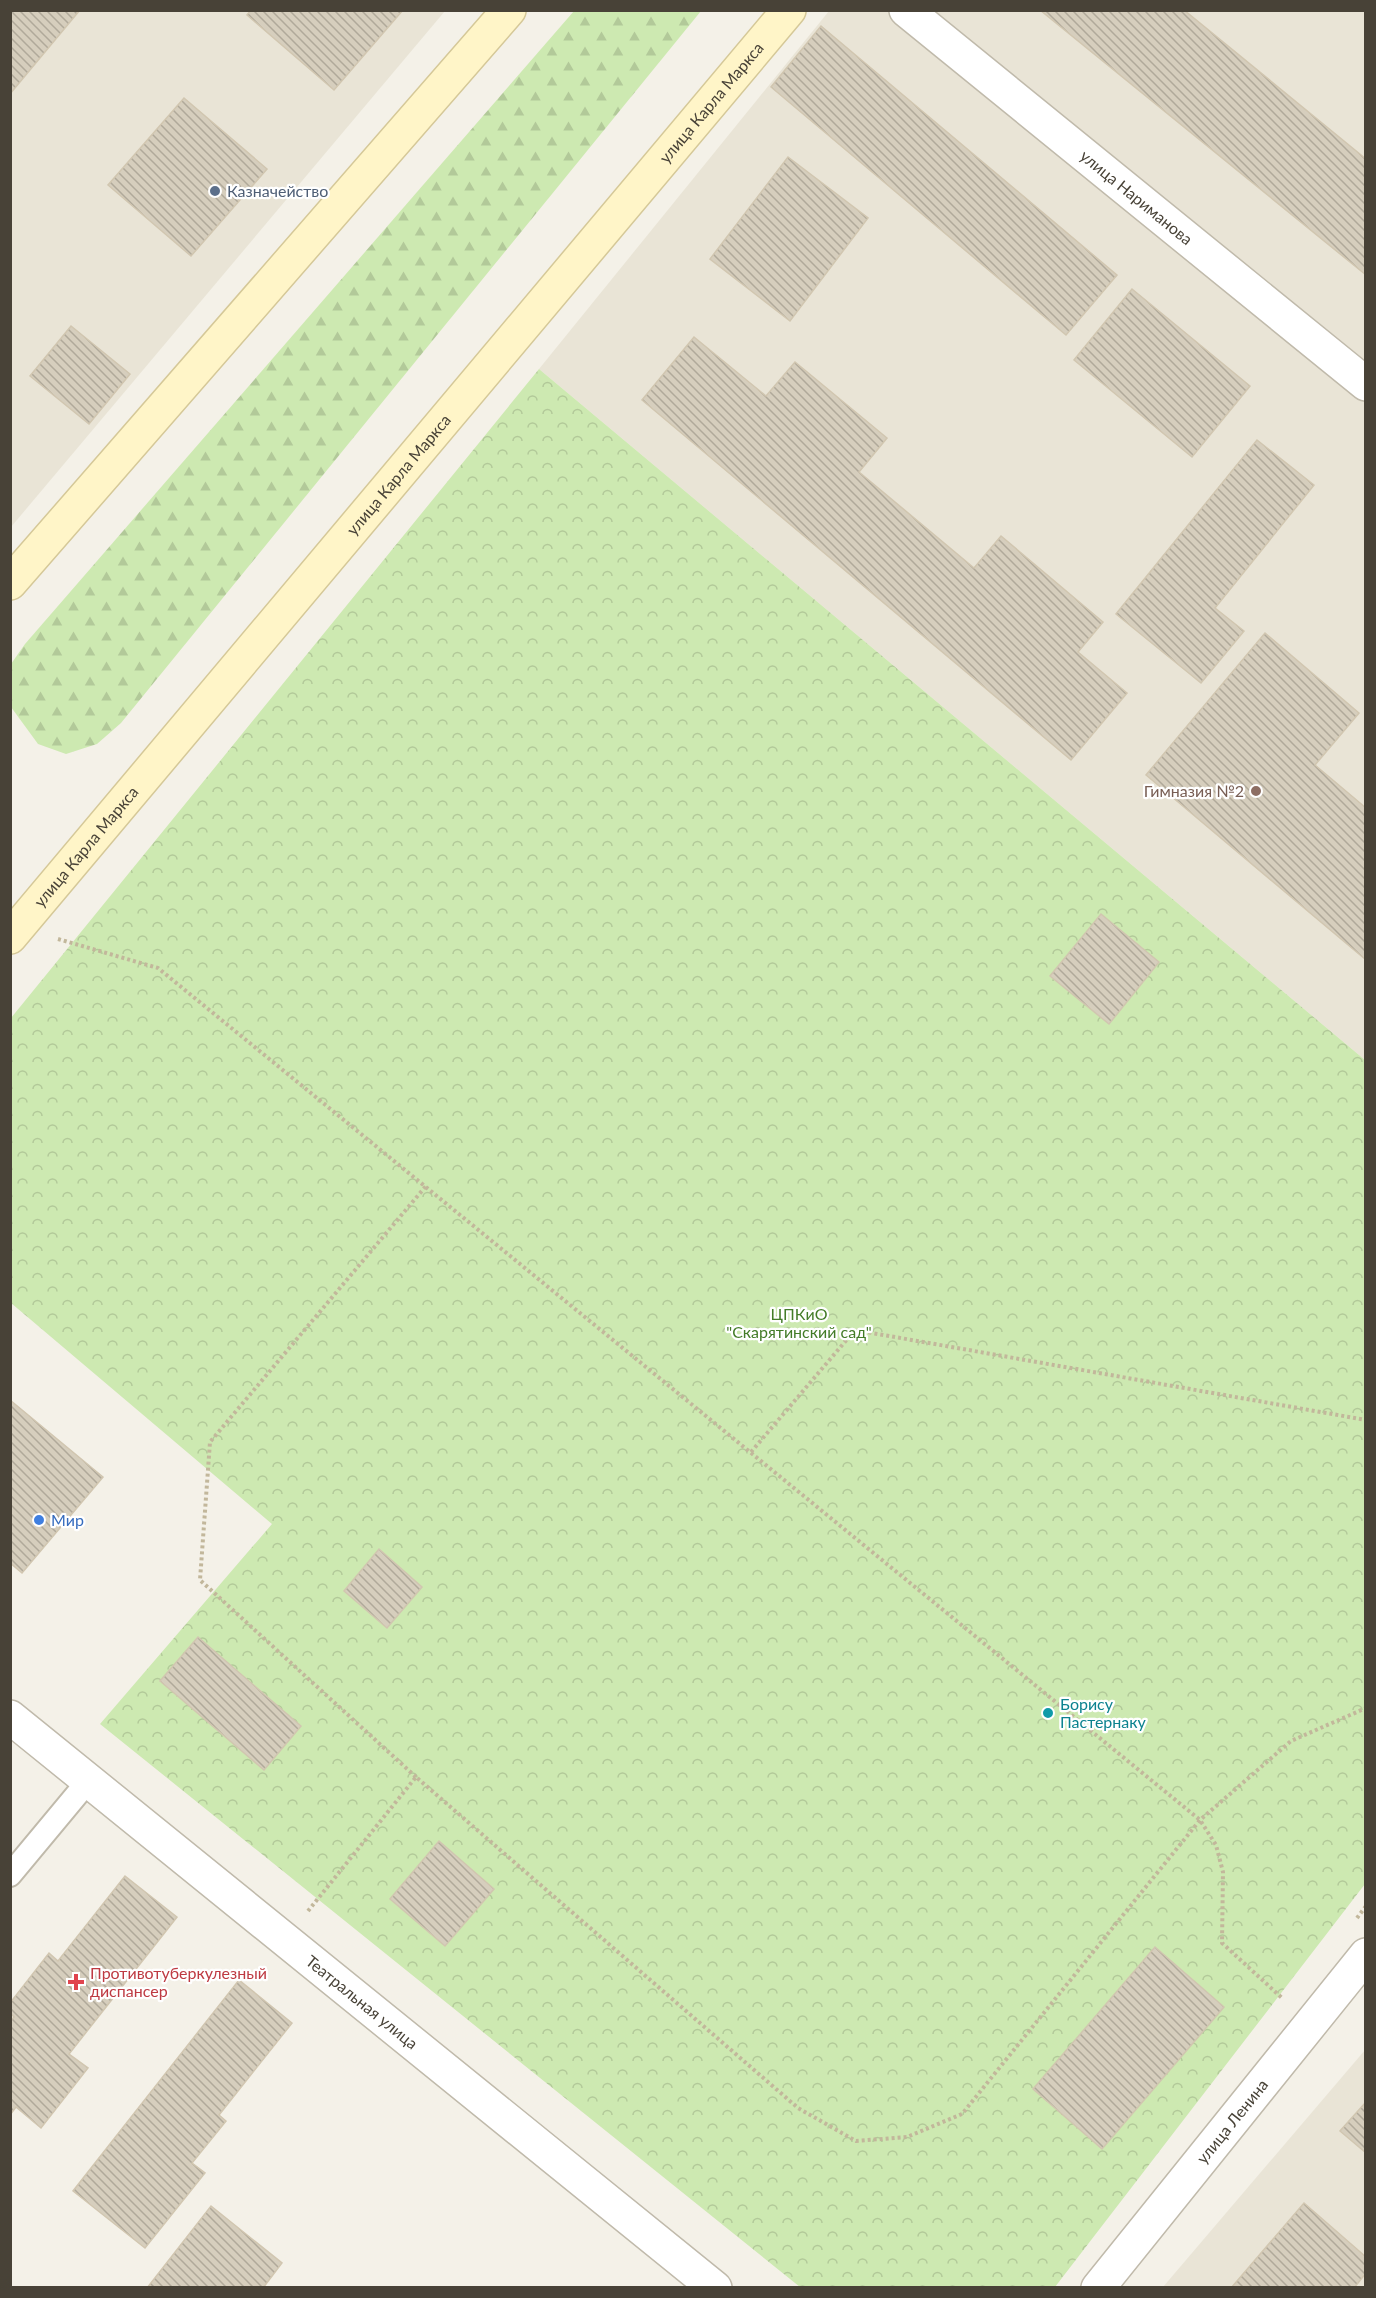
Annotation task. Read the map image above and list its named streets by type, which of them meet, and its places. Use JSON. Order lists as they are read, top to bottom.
{
  "streets": {
    "main road": ["улица Карла Маркса"],
    "street": ["улица Нариманова", "Театральная улица", "улица Ленина"]
  },
  "parks": ["ЦПКиО \"Скарятинский сад\""],
  "places": {
    "other": [
      "Казначейство",
      "Гимназия №2",
      "Мир",
      "Борису Пастернаку"
    ],
    "health": ["Противотуберкулезный диспансер"]
  }
}
